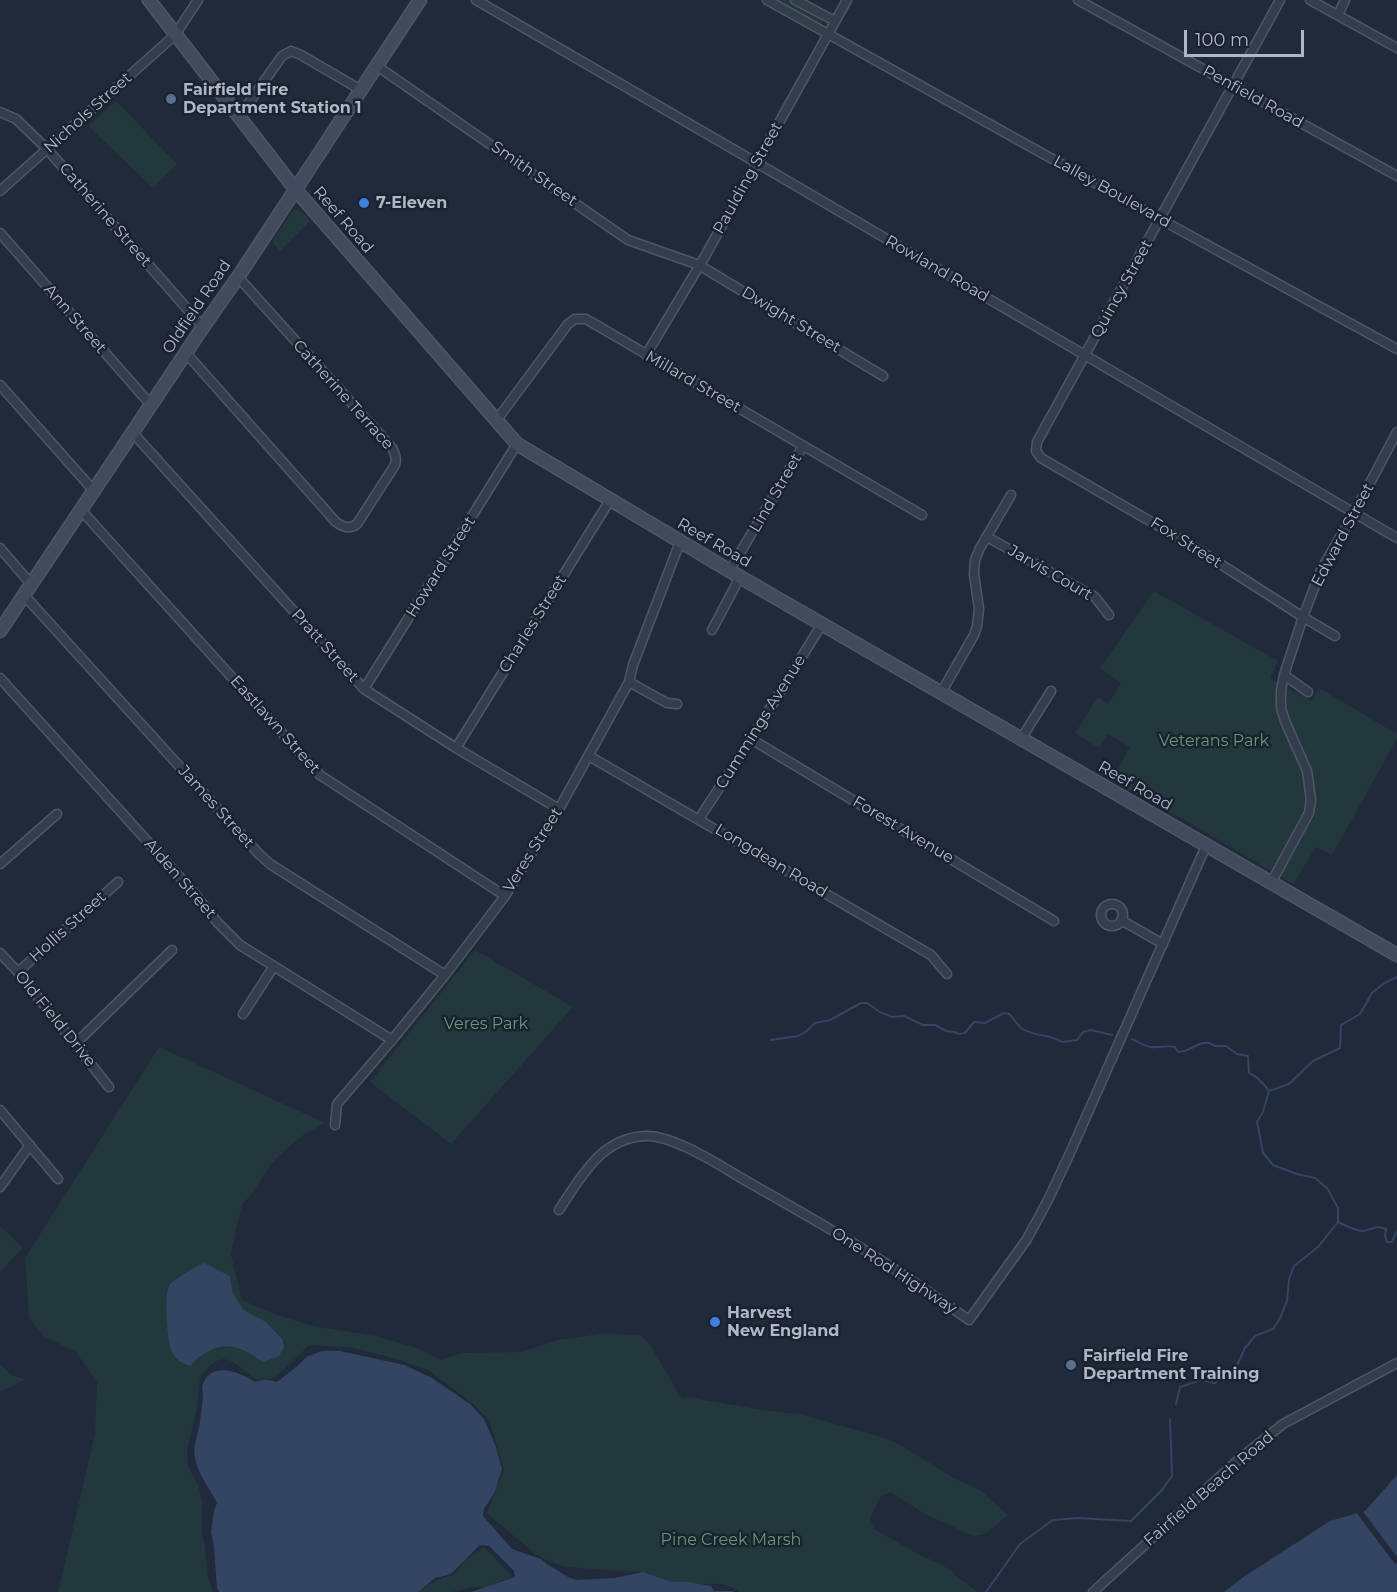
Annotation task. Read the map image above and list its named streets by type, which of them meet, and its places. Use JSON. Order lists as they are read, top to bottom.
{
  "streets": {
    "street": [
      "Penfield Road",
      "Nichols Street",
      "Smith Street",
      "Paulding Street",
      "Lalley Boulevard",
      "Catherine Street",
      "Reef Road",
      "Rowland Road",
      "Quincy Street",
      "Oldfield Road",
      "Ann Street",
      "Dwight Street",
      "Millard Street",
      "Catherine Terrace",
      "Lind Street",
      "Edward Street",
      "Fox Street",
      "Howard Street",
      "Jarvis Court",
      "Charles Street",
      "Pratt Street",
      "Cummings Avenue",
      "Eastlawn Street",
      "James Street",
      "Forest Avenue",
      "Veres Street",
      "Longdean Road",
      "Alden Street",
      "Hollis Street",
      "Old Field Drive",
      "One Rod Highway",
      "Fairfield Beach Road"
    ]
  },
  "crossings": [
    ["Penfield Road", "Quincy Street"],
    ["Nichols Street", "Catherine Street"],
    ["Nichols Street", "Reef Road"],
    ["Smith Street", "Paulding Street"],
    ["Smith Street", "Oldfield Road"],
    ["Smith Street", "Dwight Street"],
    ["Paulding Street", "Lalley Boulevard"],
    ["Paulding Street", "Rowland Road"],
    ["Paulding Street", "Dwight Street"],
    ["Paulding Street", "Millard Street"],
    ["Lalley Boulevard", "Quincy Street"],
    ["Catherine Street", "Oldfield Road"],
    ["Reef Road", "Oldfield Road"],
    ["Reef Road", "Millard Street"],
    ["Reef Road", "Lind Street"],
    ["Reef Road", "Edward Street"],
    ["Reef Road", "Howard Street"],
    ["Reef Road", "Charles Street"],
    ["Reef Road", "Cummings Avenue"],
    ["Reef Road", "Veres Street"],
    ["Reef Road", "One Rod Highway"],
    ["Rowland Road", "Quincy Street"],
    ["Rowland Road", "Edward Street"],
    ["Quincy Street", "Fox Street"],
    ["Oldfield Road", "Ann Street"],
    ["Oldfield Road", "Catherine Terrace"],
    ["Oldfield Road", "Pratt Street"],
    ["Oldfield Road", "Eastlawn Street"],
    ["Oldfield Road", "James Street"],
    ["Millard Street", "Lind Street"],
    ["Edward Street", "Fox Street"],
    ["Howard Street", "Pratt Street"],
    ["Charles Street", "Pratt Street"],
    ["Pratt Street", "Veres Street"],
    ["Cummings Avenue", "Forest Avenue"],
    ["Cummings Avenue", "Longdean Road"],
    ["Eastlawn Street", "Veres Street"],
    ["James Street", "Veres Street"],
    ["Veres Street", "Longdean Road"],
    ["Veres Street", "Alden Street"],
    ["Hollis Street", "Old Field Drive"]
  ],
  "parks": ["Veterans Park", "Veres Park", "Pine Creek Marsh"],
  "places": [
    "Fairfield Fire Department Station 1",
    "7-Eleven",
    "Harvest New England",
    "Fairfield Fire Department Training"
  ],
  "scale_bar": "100 m"
}
